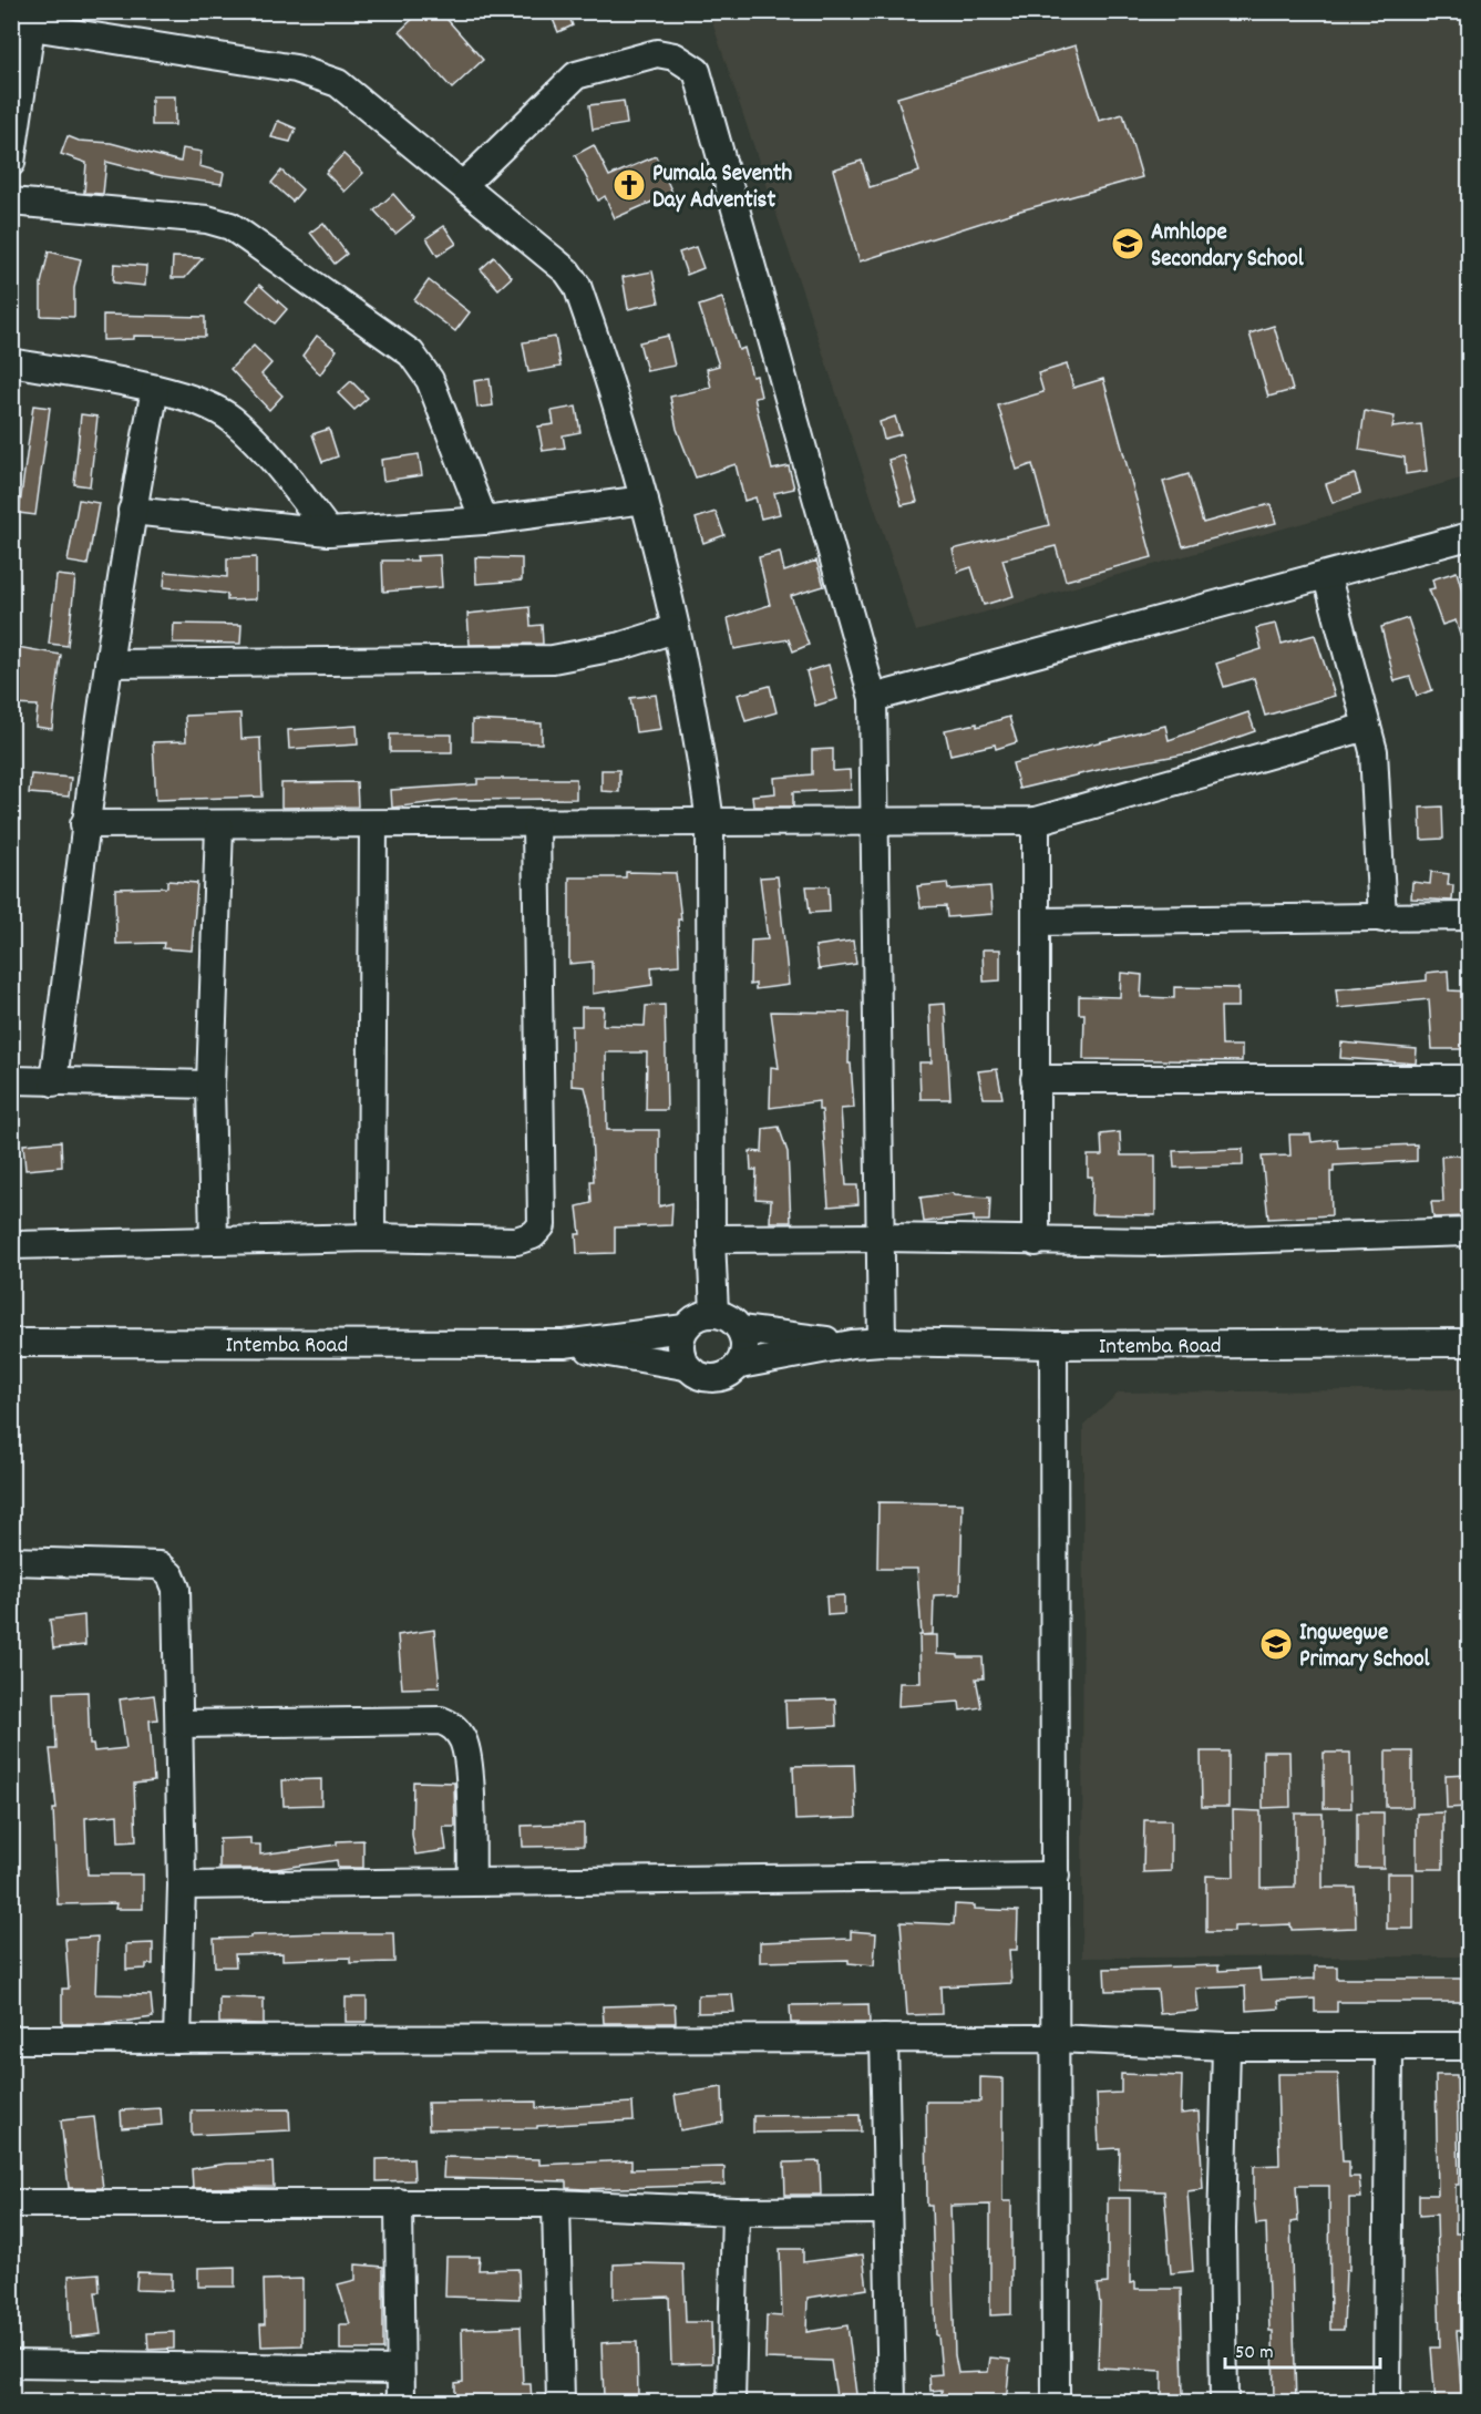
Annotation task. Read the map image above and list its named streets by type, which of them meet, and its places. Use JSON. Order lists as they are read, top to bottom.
{
  "streets": {
    "street": ["Intemba Road"]
  },
  "places": {
    "church": ["Pumala Seventh Day Adventist"],
    "school or university": ["Amhlope Secondary School", "Ingwegwe Primary School"]
  },
  "scale_bar": "50 m"
}
